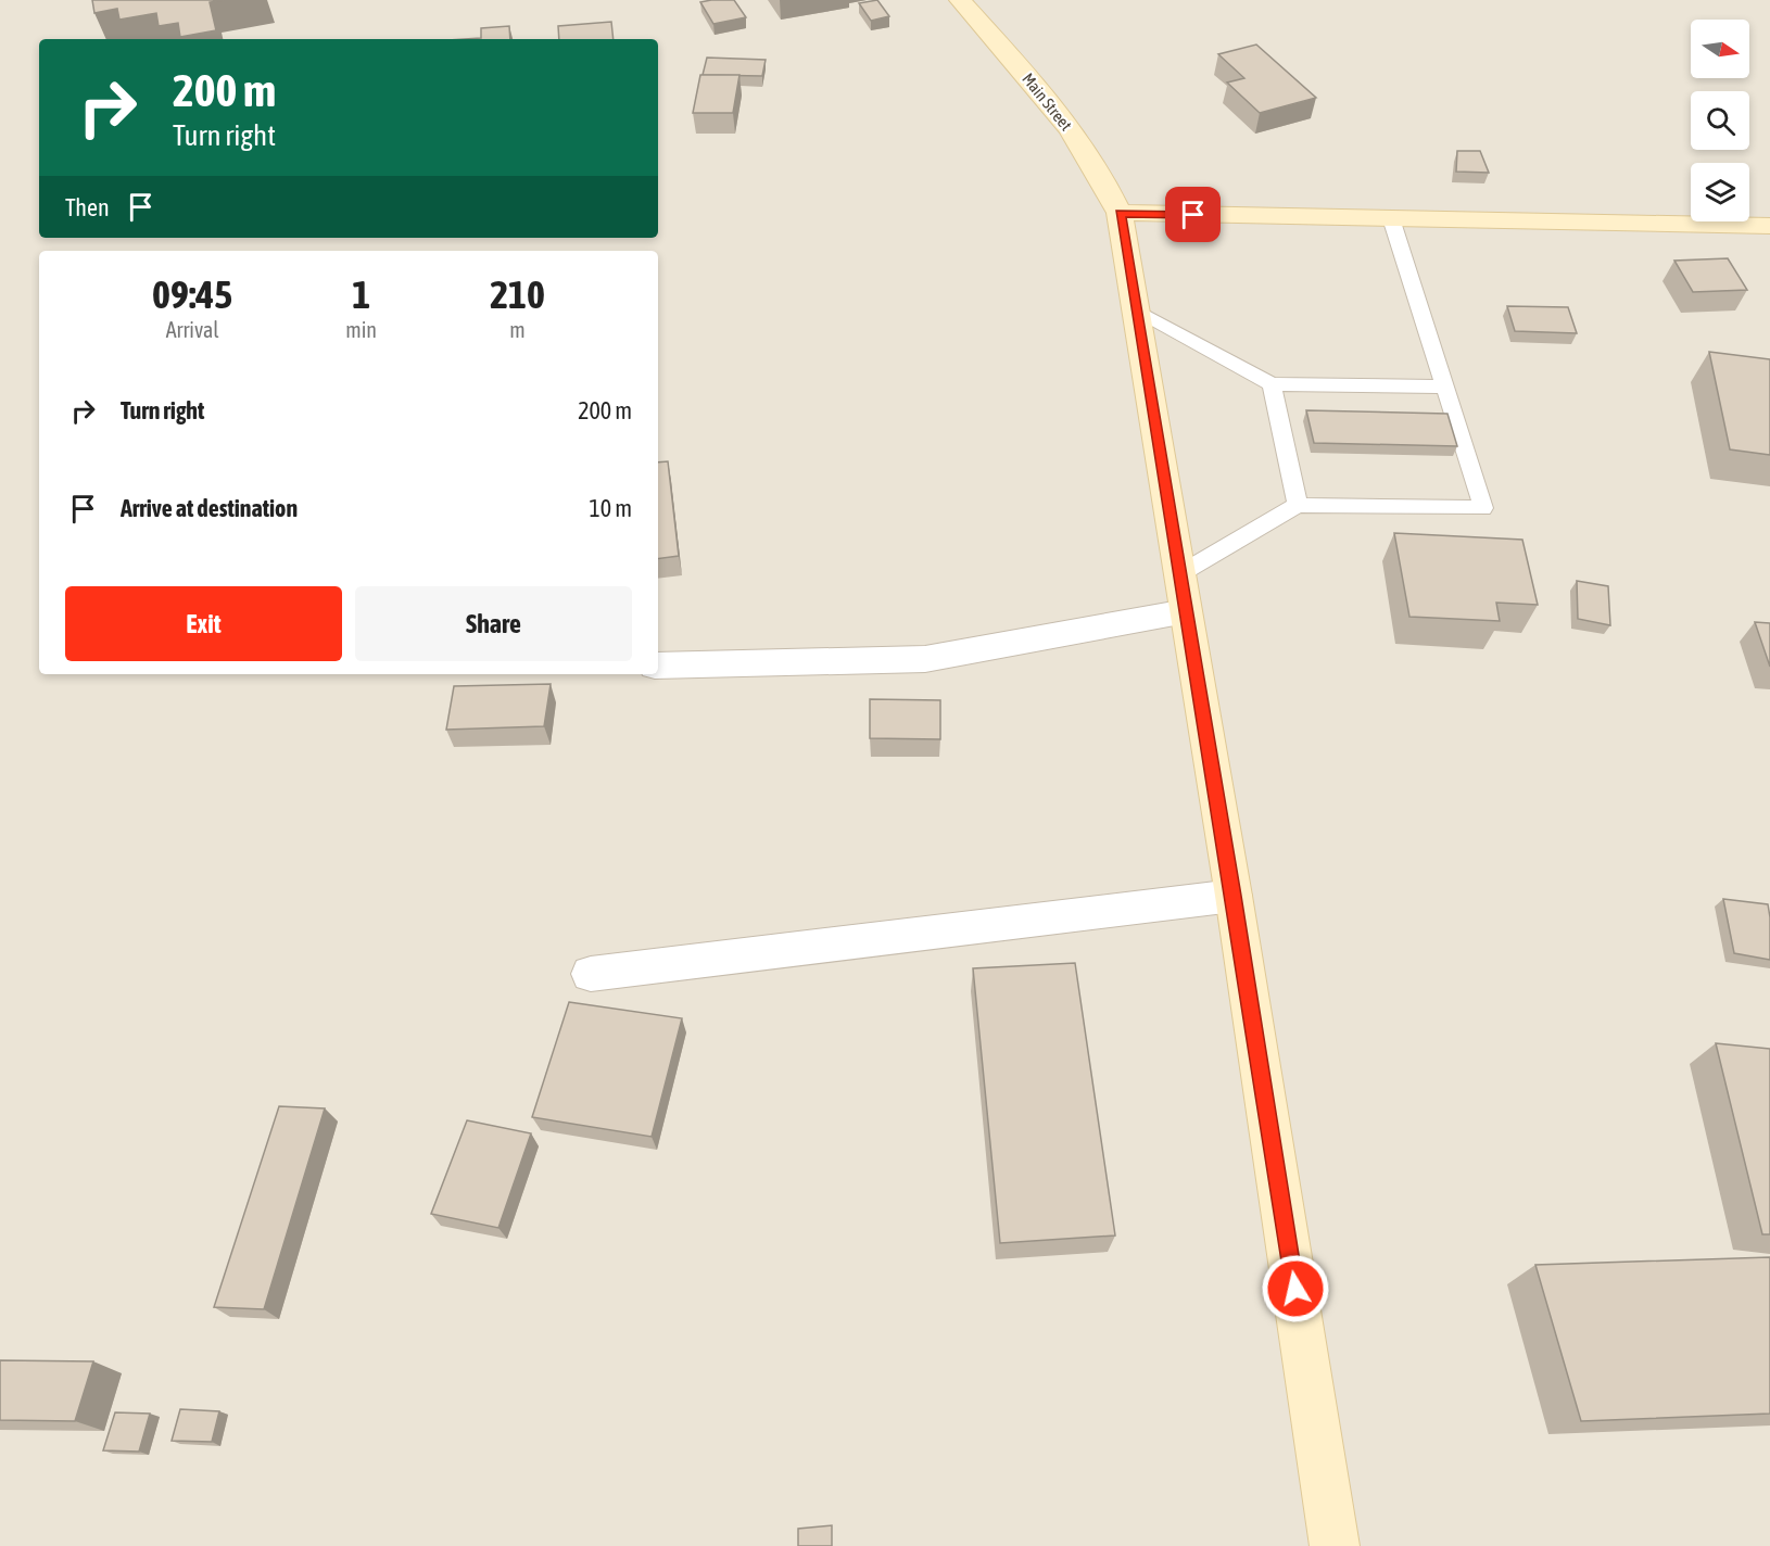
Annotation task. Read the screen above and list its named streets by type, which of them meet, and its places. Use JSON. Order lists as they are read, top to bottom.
{
  "streets": {
    "main road": ["Main Street"]
  },
  "north": "right",
  "page": {
    "turn": ["200 m", "Turn right"],
    "then": "Then",
    "eta": [
      "09:45",
      "Arrival",
      "1",
      "min",
      "210",
      "m"
    ],
    "list": [
      {
        "name": "Turn right",
        "value": "200 m"
      },
      {
        "name": "Arrive at destination",
        "value": "10 m"
      }
    ],
    "buttons": ["Exit", "Share"]
  }
}
